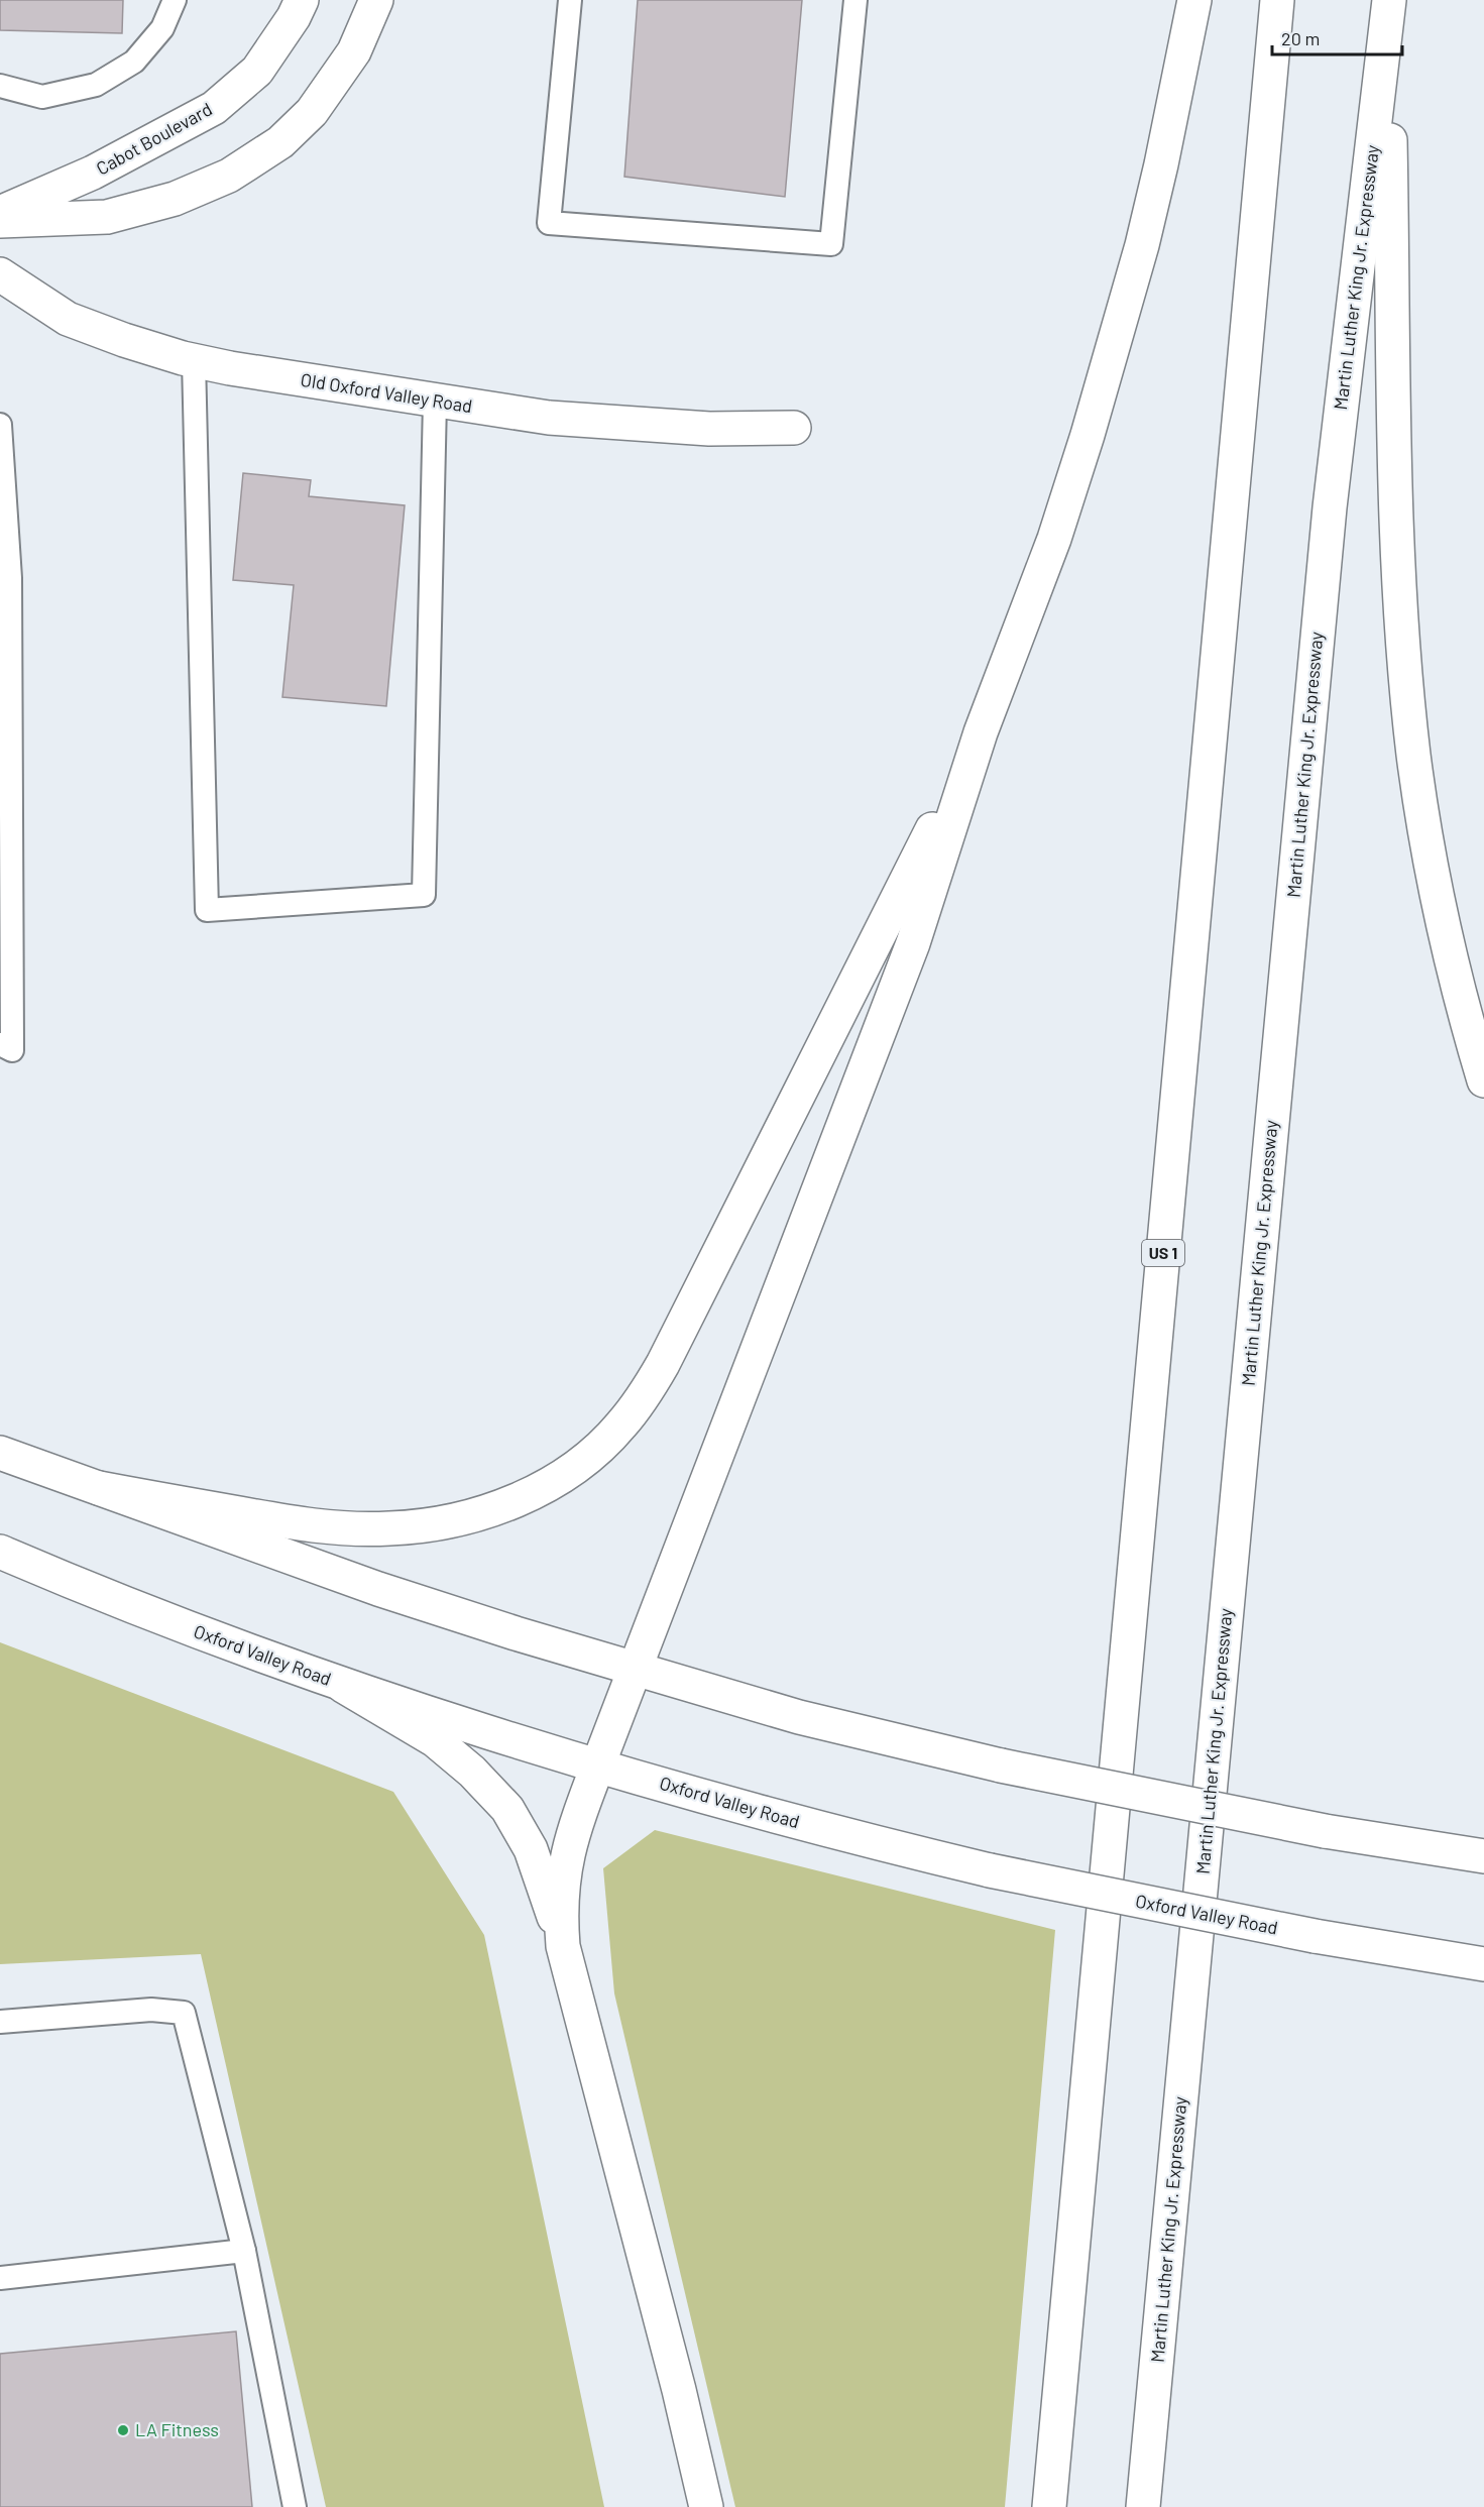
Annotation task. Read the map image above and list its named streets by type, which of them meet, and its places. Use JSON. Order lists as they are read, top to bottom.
{
  "streets": {
    "main road": [
      "Cabot Boulevard",
      "Martin Luther King Jr. Expressway",
      "Old Oxford Valley Road",
      "US 1",
      "Oxford Valley Road"
    ]
  },
  "places": ["LA Fitness"],
  "scale_bar": "20 m"
}
